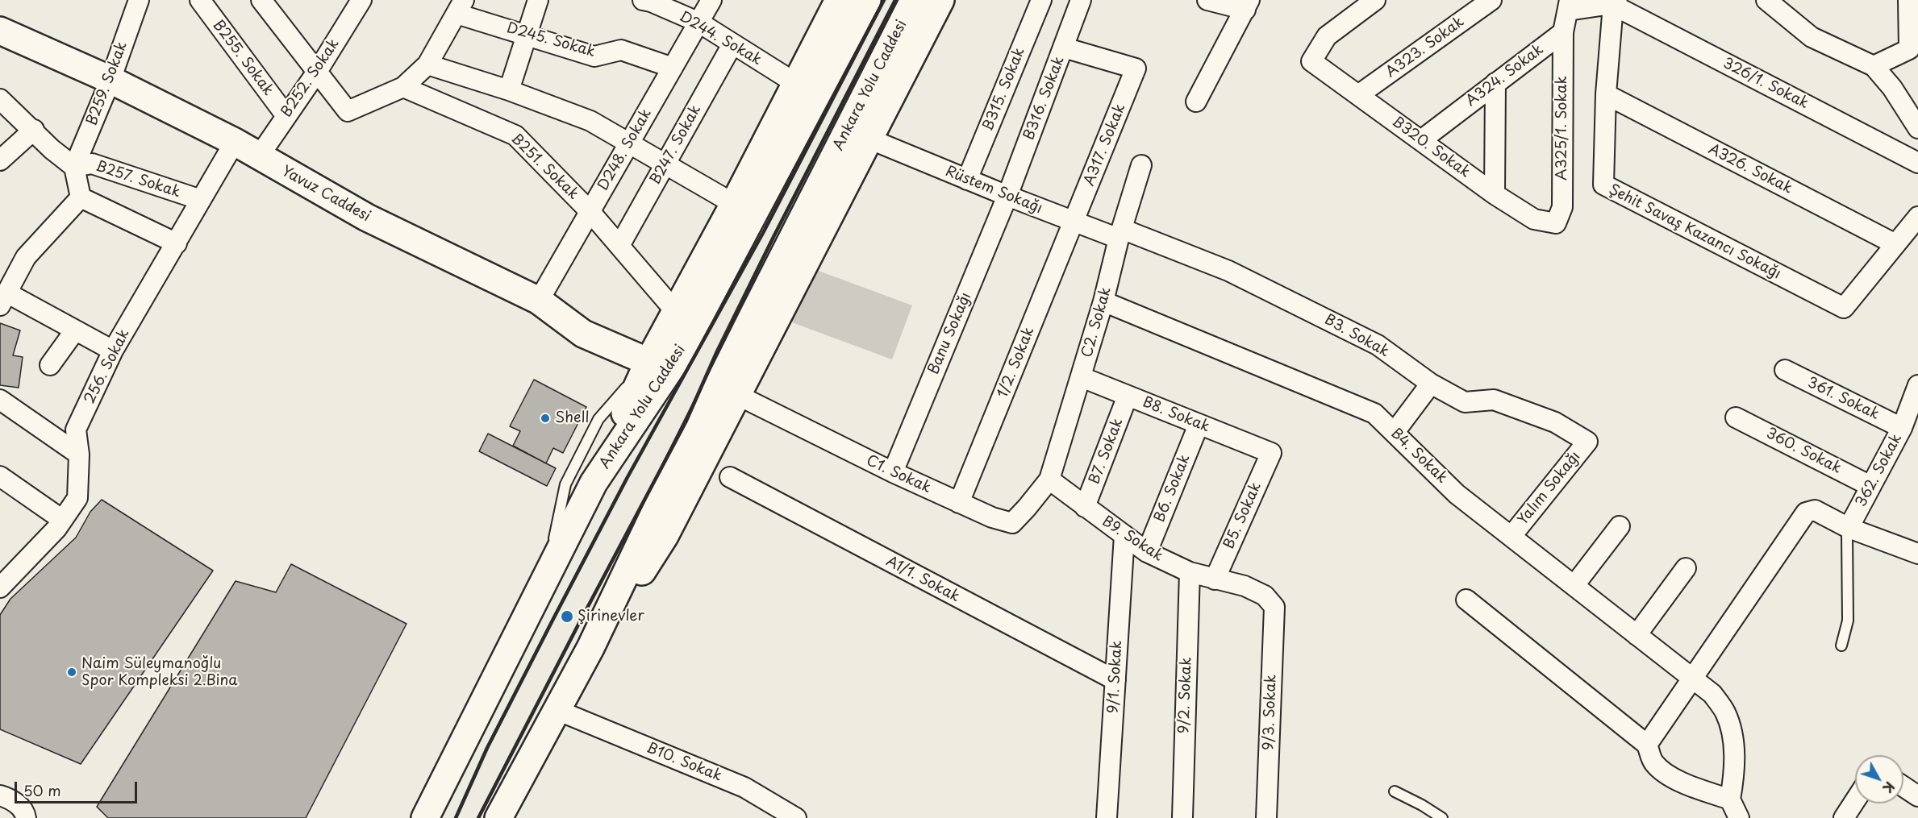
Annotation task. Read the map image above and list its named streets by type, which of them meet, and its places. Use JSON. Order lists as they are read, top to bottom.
{
  "streets": {
    "main road": ["Ankara Yolu Caddesi", "Yavuz Caddesi"],
    "street": [
      "D244. Sokak",
      "D245. Sokak",
      "A323. Sokak",
      "B255. Sokak",
      "A324. Sokak",
      "B252. Sokak",
      "B259. Sokak",
      "326/1. Sokak",
      "B315. Sokak",
      "B316. Sokak",
      "A325/1. Sokak",
      "B247. Sokak",
      "A317. Sokak",
      "B320. Sokak",
      "D248. Sokak",
      "B251. Sokak",
      "A326. Sokak",
      "B257. Sokak",
      "Rüstem Sokağı",
      "Şehit Savaş Kazancı Sokağı",
      "C2. Sokak",
      "Banu Sokağı",
      "B3. Sokak",
      "1/2. Sokak",
      "256. Sokak",
      "361. Sokak",
      "B8. Sokak",
      "B7. Sokak",
      "360. Sokak",
      "B4. Sokak",
      "362. Sokak",
      "C1. Sokak",
      "B6. Sokak",
      "Yalım Sokağı",
      "B5. Sokak",
      "B9. Sokak",
      "A1/1. Sokak",
      "9/1. Sokak",
      "9/2. Sokak",
      "9/3. Sokak",
      "B10. Sokak"
    ]
  },
  "crossings": [
    ["D244. Sokak", "B247. Sokak"],
    ["D244. Sokak", "D248. Sokak"],
    ["D245. Sokak", "D248. Sokak"],
    ["A323. Sokak", "B320. Sokak"],
    ["B255. Sokak", "B252. Sokak"],
    ["A324. Sokak", "A325/1. Sokak"],
    ["A324. Sokak", "B320. Sokak"],
    ["B252. Sokak", "Yavuz Caddesi"],
    ["B259. Sokak", "B257. Sokak"],
    ["B259. Sokak", "Yavuz Caddesi"],
    ["326/1. Sokak", "Şehit Savaş Kazancı Sokağı"],
    ["B315. Sokak", "Rüstem Sokağı"],
    ["B316. Sokak", "A317. Sokak"],
    ["B316. Sokak", "Rüstem Sokağı"],
    ["B316. Sokak", "Banu Sokağı"],
    ["A325/1. Sokak", "B320. Sokak"],
    ["B247. Sokak", "B251. Sokak"],
    ["A317. Sokak", "Rüstem Sokağı"],
    ["A317. Sokak", "1/2. Sokak"],
    ["D248. Sokak", "B251. Sokak"],
    ["D248. Sokak", "Yavuz Caddesi"],
    ["A326. Sokak", "Şehit Savaş Kazancı Sokağı"],
    ["B257. Sokak", "256. Sokak"],
    ["Rüstem Sokağı", "C2. Sokak"],
    ["Rüstem Sokağı", "Banu Sokağı"],
    ["Rüstem Sokağı", "B3. Sokak"],
    ["Rüstem Sokağı", "1/2. Sokak"],
    ["Yavuz Caddesi", "256. Sokak"],
    ["C2. Sokak", "B3. Sokak"],
    ["C2. Sokak", "B8. Sokak"],
    ["C2. Sokak", "B4. Sokak"],
    ["C2. Sokak", "C1. Sokak"],
    ["C2. Sokak", "B9. Sokak"],
    ["Banu Sokağı", "C1. Sokak"],
    ["B3. Sokak", "Yalım Sokağı"],
    ["1/2. Sokak", "C1. Sokak"],
    ["361. Sokak", "362. Sokak"],
    ["B8. Sokak", "B7. Sokak"],
    ["B8. Sokak", "B6. Sokak"],
    ["B8. Sokak", "B5. Sokak"],
    ["B7. Sokak", "B9. Sokak"],
    ["360. Sokak", "362. Sokak"],
    ["B4. Sokak", "Yalım Sokağı"],
    ["C1. Sokak", "B9. Sokak"],
    ["B6. Sokak", "B9. Sokak"],
    ["B5. Sokak", "B9. Sokak"],
    ["B9. Sokak", "9/1. Sokak"],
    ["B9. Sokak", "9/2. Sokak"],
    ["B9. Sokak", "9/3. Sokak"],
    ["A1/1. Sokak", "9/1. Sokak"]
  ],
  "places": ["Shell", "Şirinevler", "Naim Süleymanoğlu Spor Kompleksi 2.Bina"],
  "scale_bar": "50 m",
  "north": "bottom right"
}
